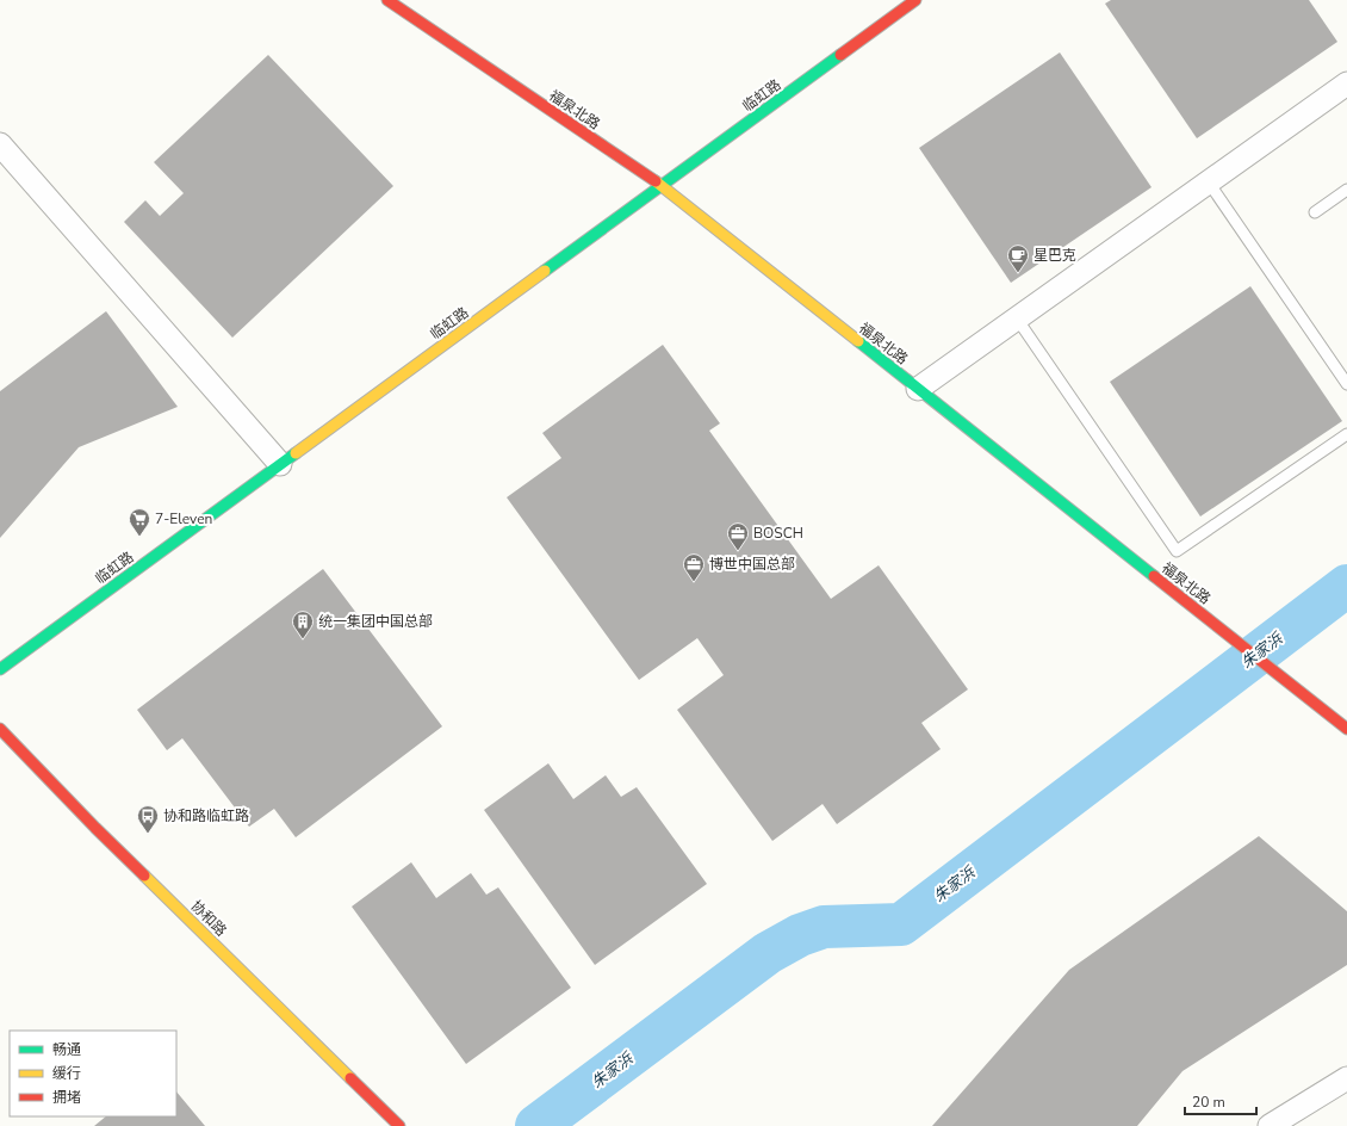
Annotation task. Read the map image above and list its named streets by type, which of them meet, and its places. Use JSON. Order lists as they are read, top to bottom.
{
  "streets": {
    "street": ["临虹路", "福泉北路", "协和路"]
  },
  "crossings": [
    ["临虹路", "福泉北路"]
  ],
  "water": ["朱家浜"],
  "places": {
    "cafe": ["星巴克"],
    "supermarket": ["7-Eleven"],
    "office": ["BOSCH", "博世中国总部"],
    "building": ["统一集团中国总部"],
    "bus stop": ["协和路临虹路"]
  },
  "legend": ["畅通", "缓行", "拥堵"],
  "scale_bar": "20 m"
}
